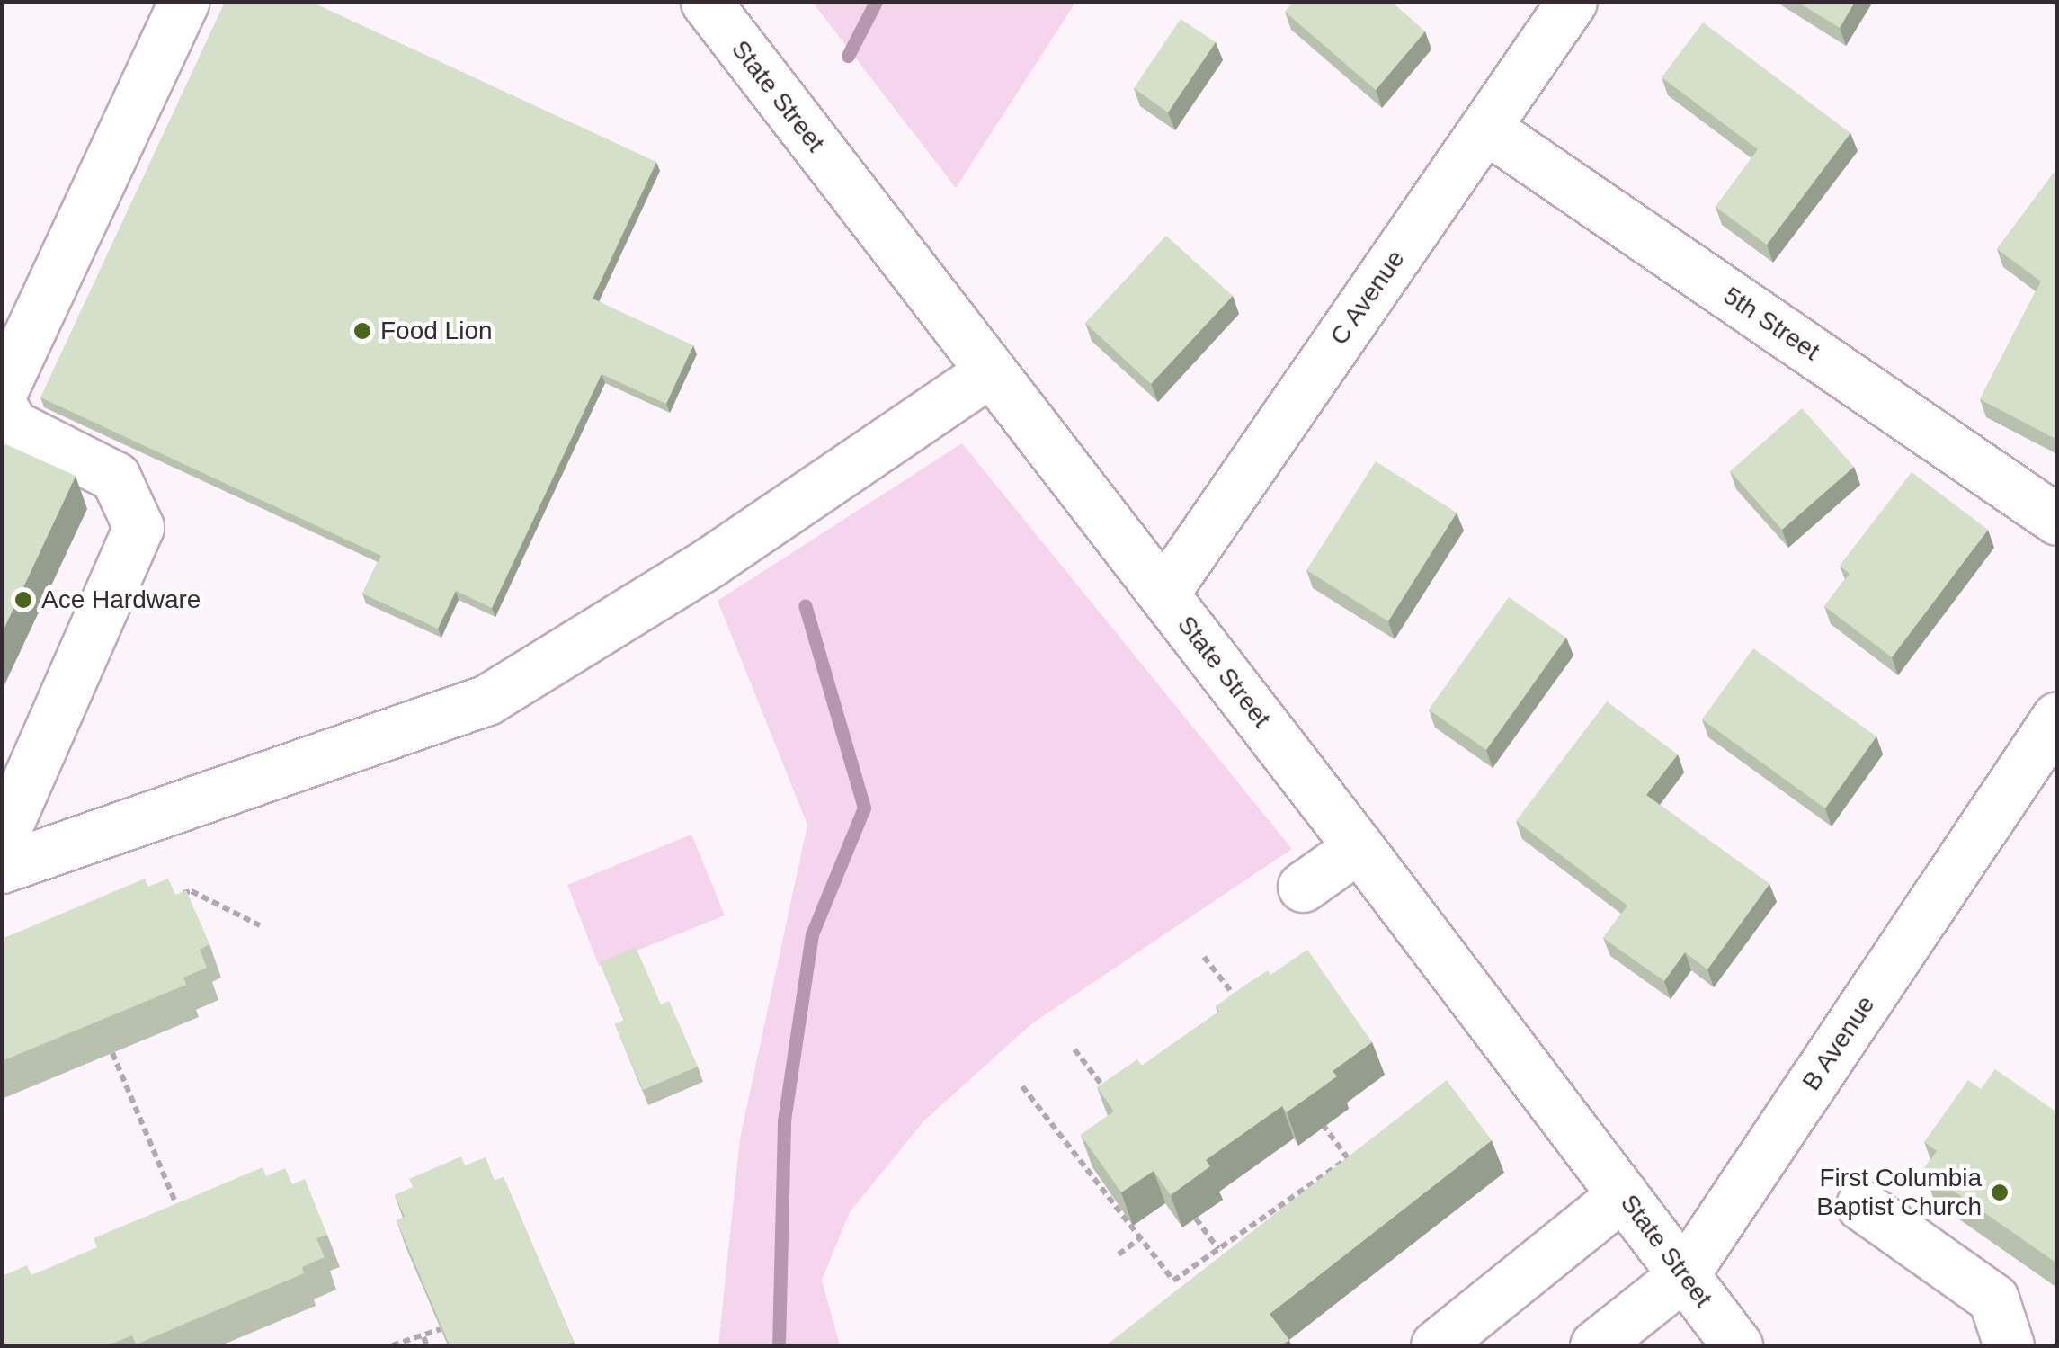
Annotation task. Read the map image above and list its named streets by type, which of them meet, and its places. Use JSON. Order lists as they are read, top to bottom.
{
  "streets": {
    "street": [
      "State Street",
      "C Avenue",
      "5th Street",
      "B Avenue"
    ]
  },
  "crossings": [
    ["State Street", "C Avenue"],
    ["State Street", "B Avenue"],
    ["C Avenue", "5th Street"]
  ],
  "places": ["Food Lion", "Ace Hardware", "First Columbia Baptist Church"]
}
